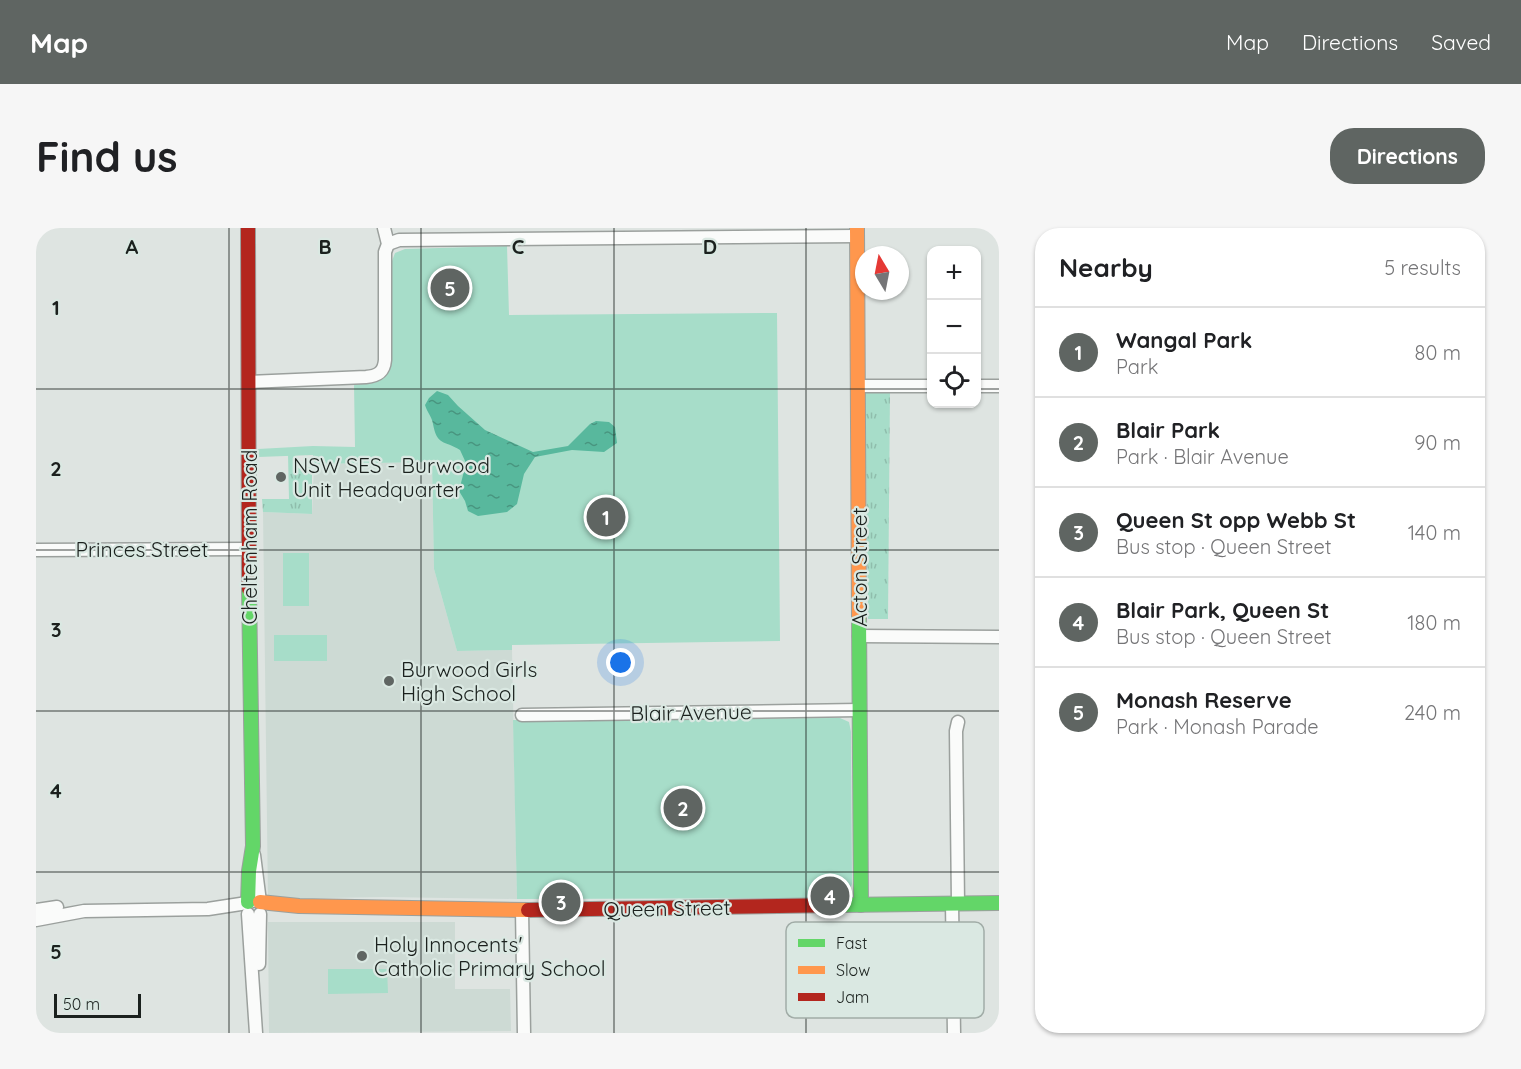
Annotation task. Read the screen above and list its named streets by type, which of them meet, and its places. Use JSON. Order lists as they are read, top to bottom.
{
  "streets": {
    "street": [
      "Cheltenham Road",
      "Princes Street",
      "Acton Street",
      "Blair Avenue",
      "Queen Street"
    ]
  },
  "crossings": [
    ["Cheltenham Road", "Princes Street"],
    ["Cheltenham Road", "Queen Street"],
    ["Acton Street", "Blair Avenue"],
    ["Acton Street", "Queen Street"]
  ],
  "places": ["NSW SES - Burwood Unit Headquarter", "Burwood Girls High School", "Holy Innocents' Catholic Primary School"],
  "legend": ["Fast", "Slow", "Jam"],
  "scale_bar": "50 m",
  "north": "top",
  "page": {
    "header": "Map",
    "nav": ["Map", "Directions", "Saved"],
    "buttons": "Directions",
    "title": "Find us",
    "heading": ["Nearby", "5 results"],
    "map_buttons": ["+", "−"],
    "pins": [
      "5",
      "1",
      "2",
      "4",
      "3"
    ],
    "list": [
      {
        "mark": "1",
        "name": "Wangal Park",
        "note": "Park",
        "value": "80 m"
      },
      {
        "mark": "2",
        "name": "Blair Park",
        "note": "Park · Blair Avenue",
        "value": "90 m"
      },
      {
        "mark": "3",
        "name": "Queen St opp Webb St",
        "note": "Bus stop · Queen Street",
        "value": "140 m"
      },
      {
        "mark": "4",
        "name": "Blair Park, Queen St",
        "note": "Bus stop · Queen Street",
        "value": "180 m"
      },
      {
        "mark": "5",
        "name": "Monash Reserve",
        "note": "Park · Monash Parade",
        "value": "240 m"
      }
    ],
    "scale": "50 m"
  },
  "grid": {
    "columns": [
      "A",
      "B",
      "C",
      "D"
    ],
    "rows": [
      "1",
      "2",
      "3",
      "4",
      "5"
    ]
  }
}
